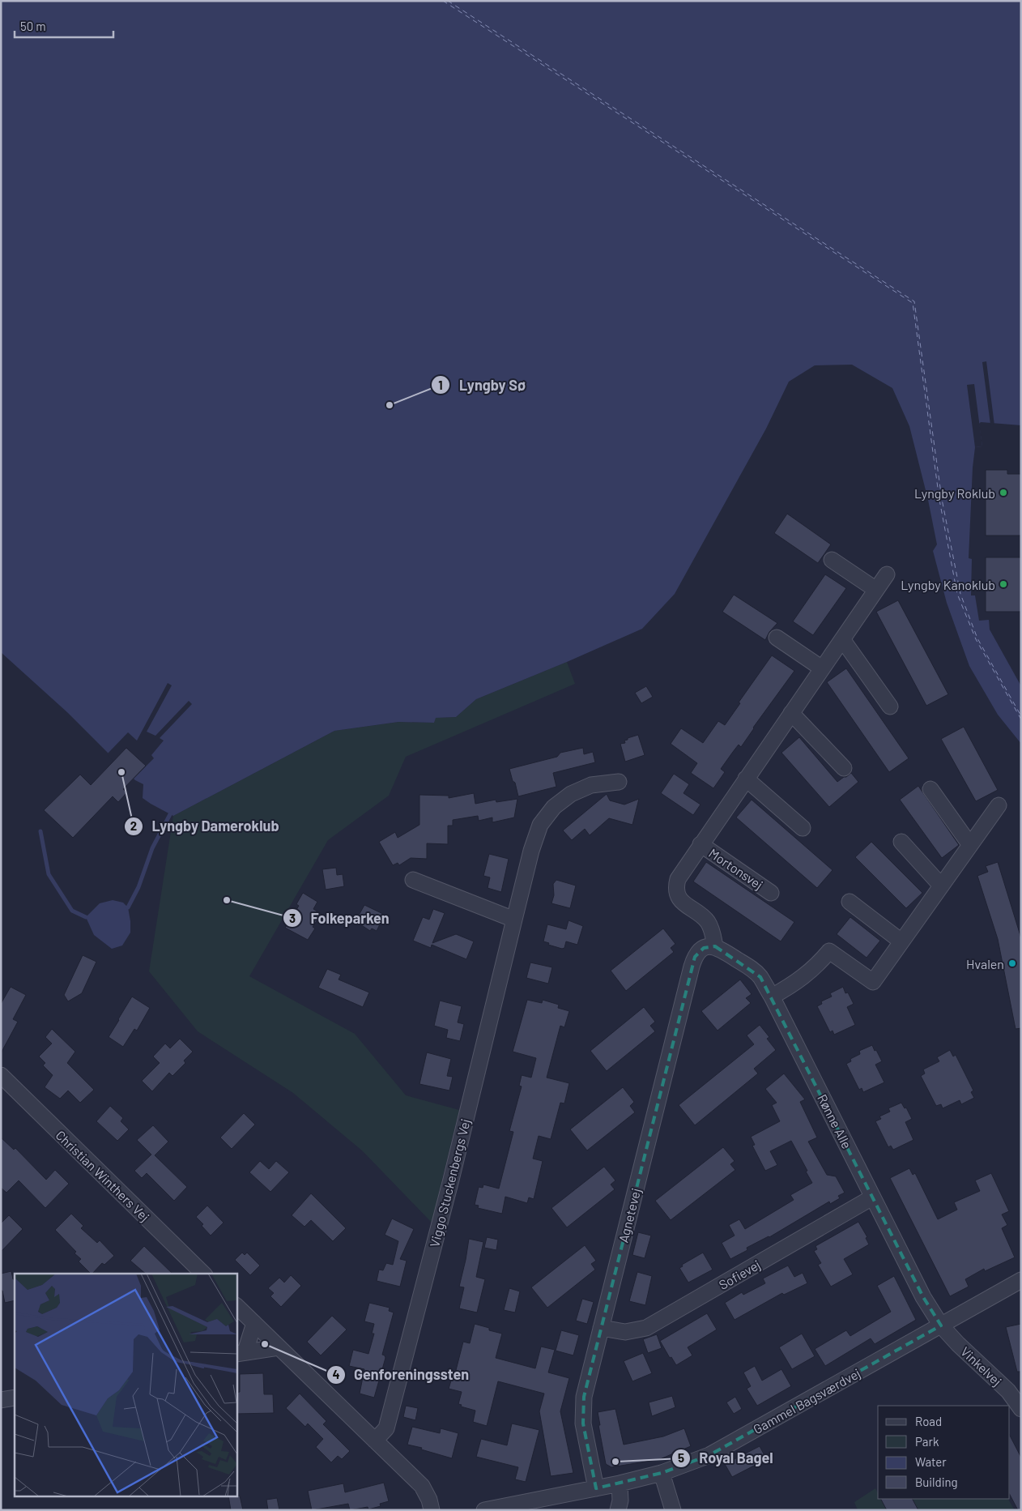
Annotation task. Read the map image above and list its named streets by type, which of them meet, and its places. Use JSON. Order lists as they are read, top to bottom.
{
  "streets": {
    "street": [
      "Mortonsvej",
      "Rønne Alle",
      "Christian Winthers Vej",
      "Viggo Stuckenbergs Vej",
      "Agnetevej",
      "Sofievej",
      "Vinkelvej",
      "Gammel Bagsværdvej"
    ]
  },
  "crossings": [
    ["Mortonsvej", "Rønne Alle"],
    ["Mortonsvej", "Agnetevej"],
    ["Rønne Alle", "Agnetevej"],
    ["Rønne Alle", "Sofievej"],
    ["Rønne Alle", "Vinkelvej"],
    ["Rønne Alle", "Gammel Bagsværdvej"],
    ["Agnetevej", "Sofievej"],
    ["Agnetevej", "Gammel Bagsværdvej"],
    ["Vinkelvej", "Gammel Bagsværdvej"]
  ],
  "places": [
    "Lyngby Sø",
    "Lyngby Roklub",
    "Lyngby Kanoklub",
    "Lyngby Dameroklub",
    "Folkeparken",
    "Hvalen",
    "Genforeningssten",
    "Royal Bagel"
  ],
  "legend": [
    "Road",
    "Park",
    "Water",
    "Building"
  ],
  "scale_bar": "50 m"
}
